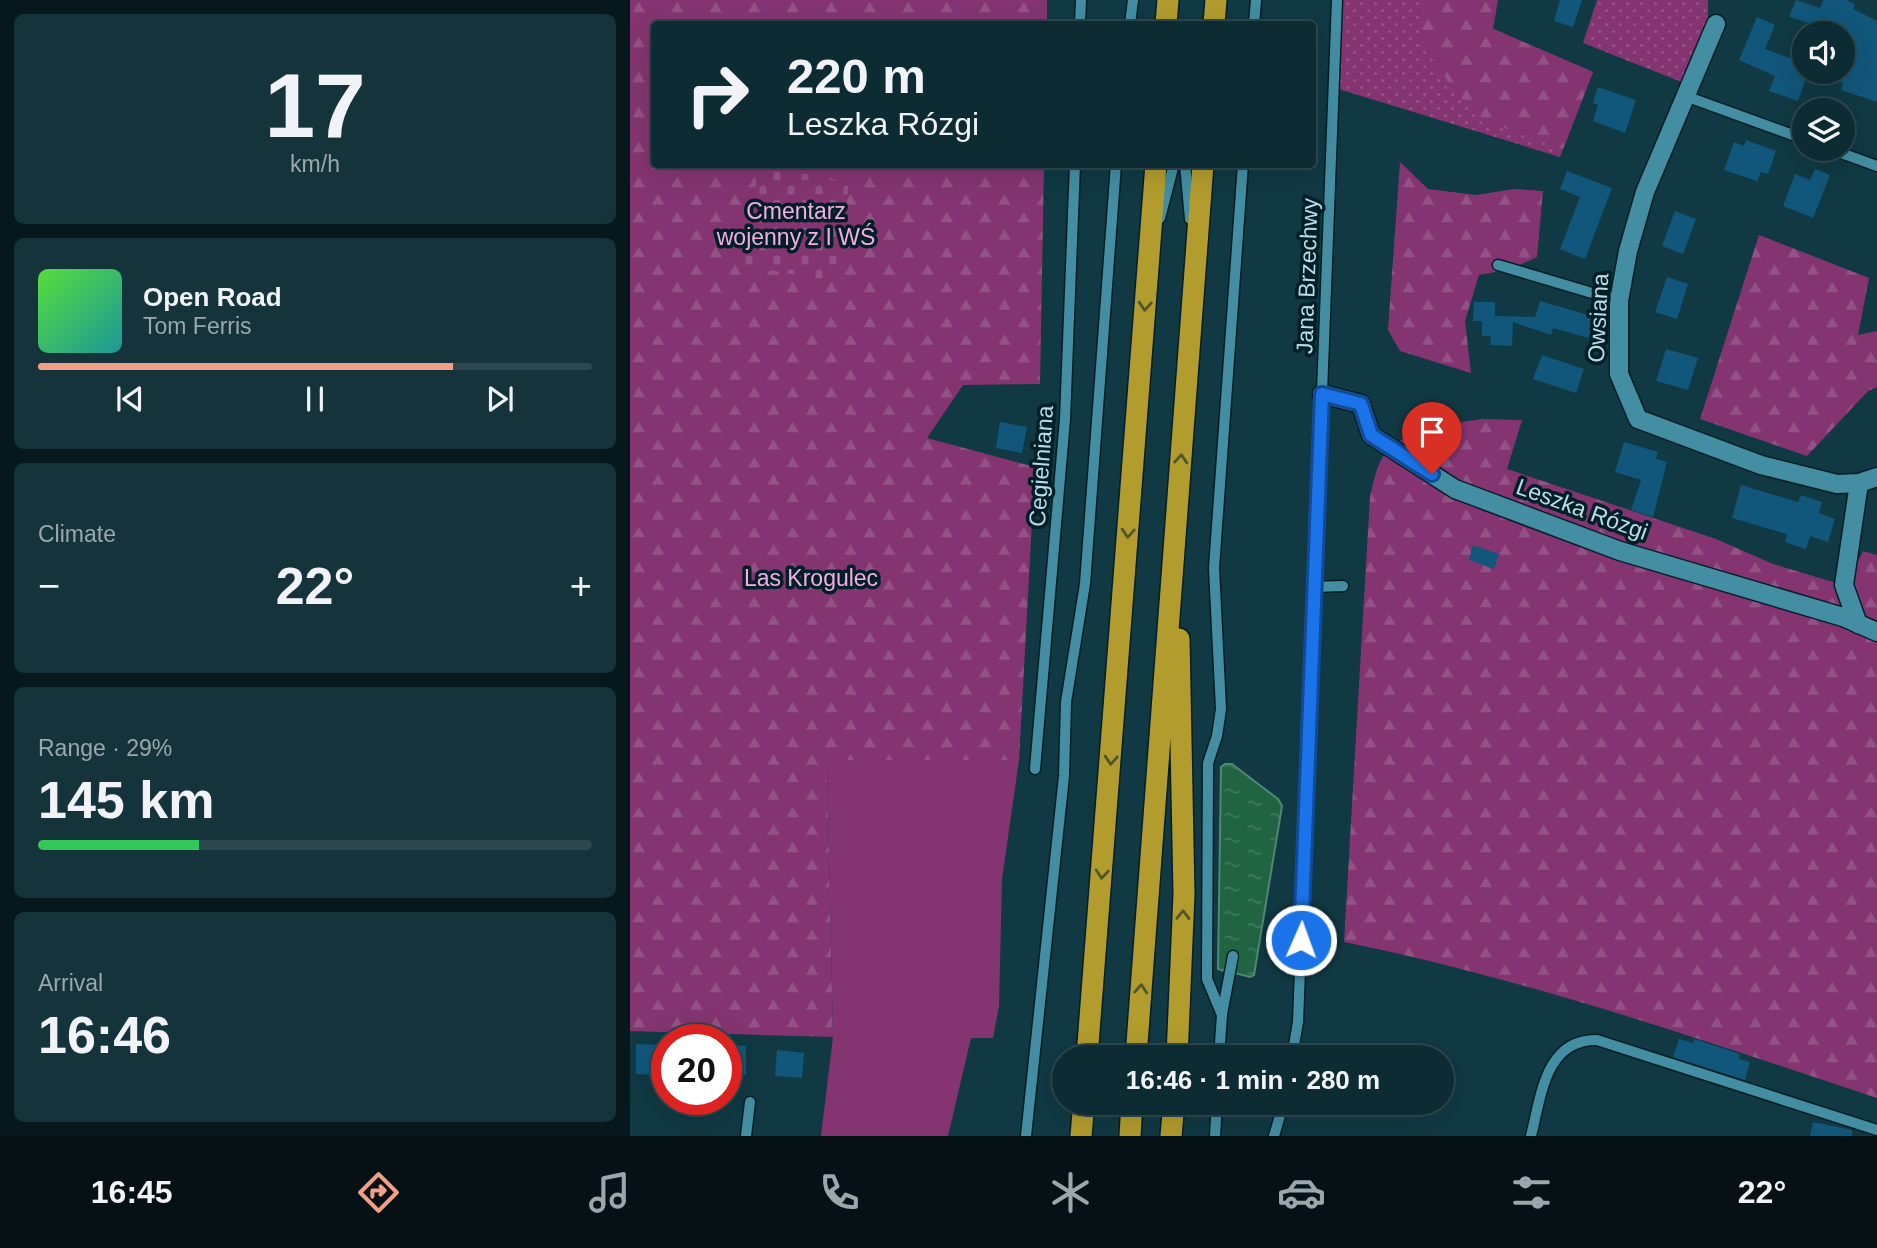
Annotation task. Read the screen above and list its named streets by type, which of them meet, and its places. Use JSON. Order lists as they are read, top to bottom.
{
  "streets": {
    "street": ["Owsiana", "Leszka Rózgi"],
    "lane": ["Jana Brzechwy", "Cegielniana"]
  },
  "crossings": [
    ["Jana Brzechwy", "Leszka Rózgi"]
  ],
  "parks": ["Cmentarz wojenny z I WŚ", "Las Krogulec"],
  "page": {
    "tile": [
      ["17", "km/h"],
      "Climate",
      ["Range · 29%", "145 km"],
      ["Arrival", "16:46"]
    ],
    "turn": ["220 m", "Leszka Rózgi"],
    "song": ["Open Road", "Tom Ferris"],
    "heat": ["−", "22°", "+"],
    "limit": "20",
    "trip": "16:46 · 1 min · 280 m",
    "tabs": ["16:45", "22°"]
  }
}
